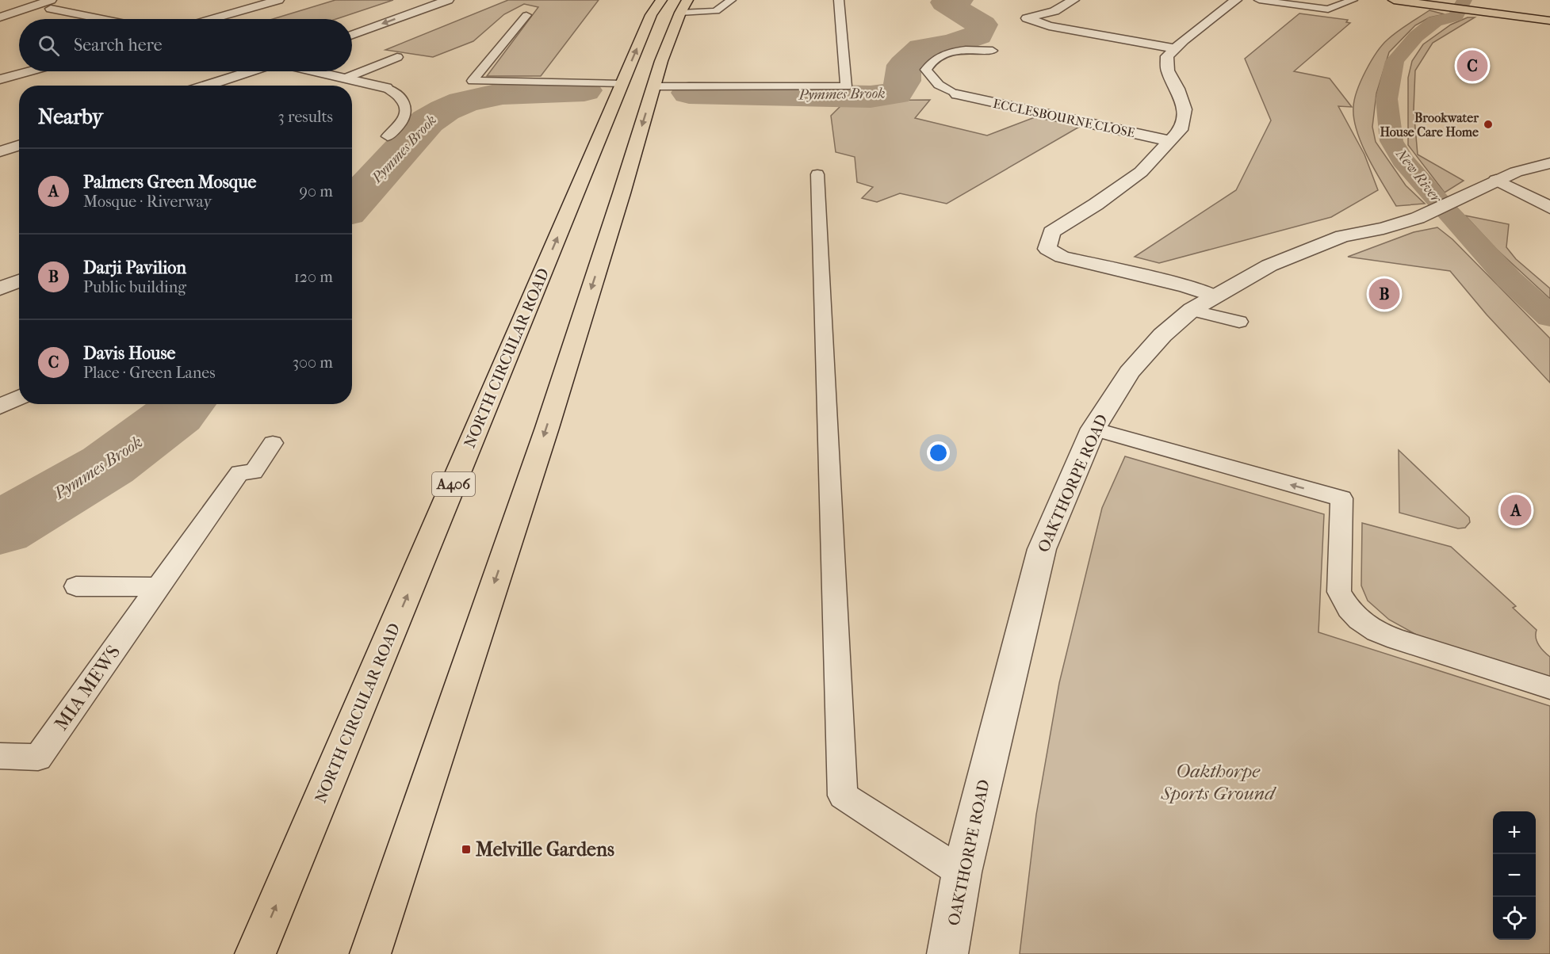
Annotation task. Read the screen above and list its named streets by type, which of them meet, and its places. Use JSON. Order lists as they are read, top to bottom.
{
  "streets": {
    "main road": ["NORTH CIRCULAR ROAD", "A406"],
    "street": ["ECCLESBOURNE CLOSE", "OAKTHORPE ROAD"],
    "lane": ["MIA MEWS"]
  },
  "water": ["Pymmes Brook", "New River"],
  "parks": ["Oakthorpe Sports Ground"],
  "places": {
    "other": ["Brookwater House Care Home"],
    "transit": ["Melville Gardens"]
  },
  "page": {
    "search": "Search here",
    "pins": ["C", "B", "A"],
    "heading": ["Nearby", "3 results"],
    "list": [
      {
        "mark": "A",
        "name": "Palmers Green Mosque",
        "note": "Mosque · Riverway",
        "value": "90 m"
      },
      {
        "mark": "B",
        "name": "Darji Pavilion",
        "note": "Public building",
        "value": "120 m"
      },
      {
        "mark": "C",
        "name": "Davis House",
        "note": "Place · Green Lanes",
        "value": "300 m"
      }
    ],
    "map_buttons": ["+", "−"]
  }
}
